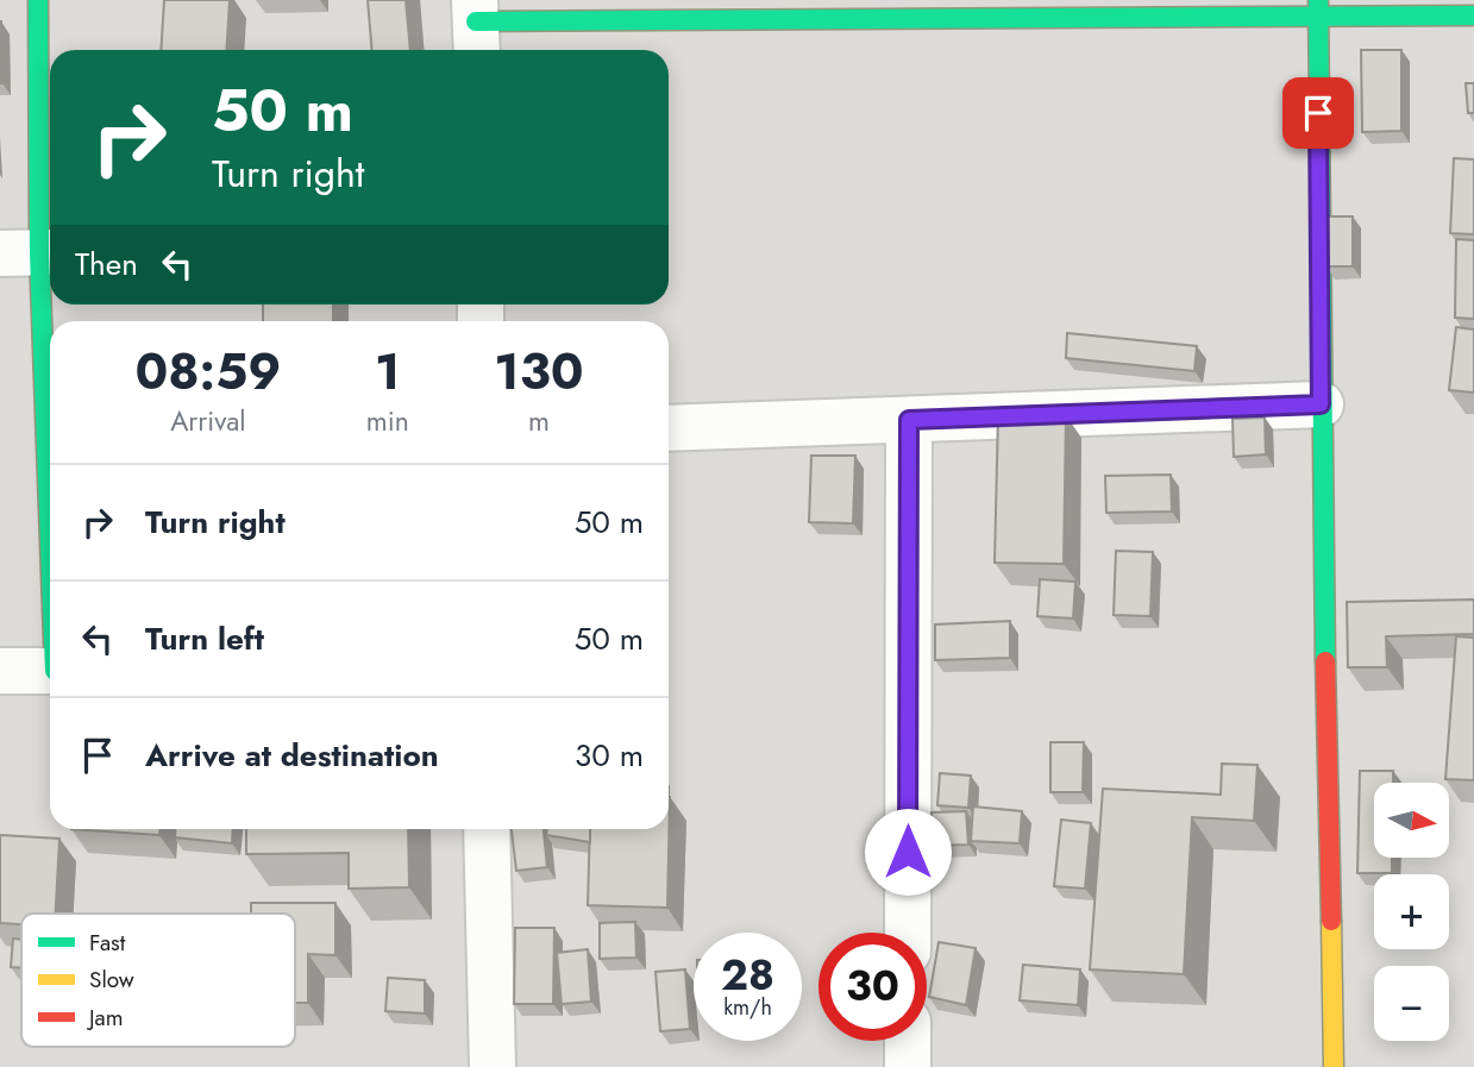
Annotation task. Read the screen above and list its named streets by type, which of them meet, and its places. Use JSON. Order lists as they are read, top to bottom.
{
  "legend": ["Fast", "Slow", "Jam"],
  "north": "right",
  "page": {
    "turn": ["50 m", "Turn right"],
    "then": "Then",
    "eta": [
      "08:59",
      "Arrival",
      "1",
      "min",
      "130",
      "m"
    ],
    "list": [
      {
        "name": "Turn right",
        "value": "50 m"
      },
      {
        "name": "Turn left",
        "value": "50 m"
      },
      {
        "name": "Arrive at destination",
        "value": "30 m"
      }
    ],
    "map_buttons": ["+", "−"],
    "speed": "28 km/h",
    "limit": "30"
  }
}
